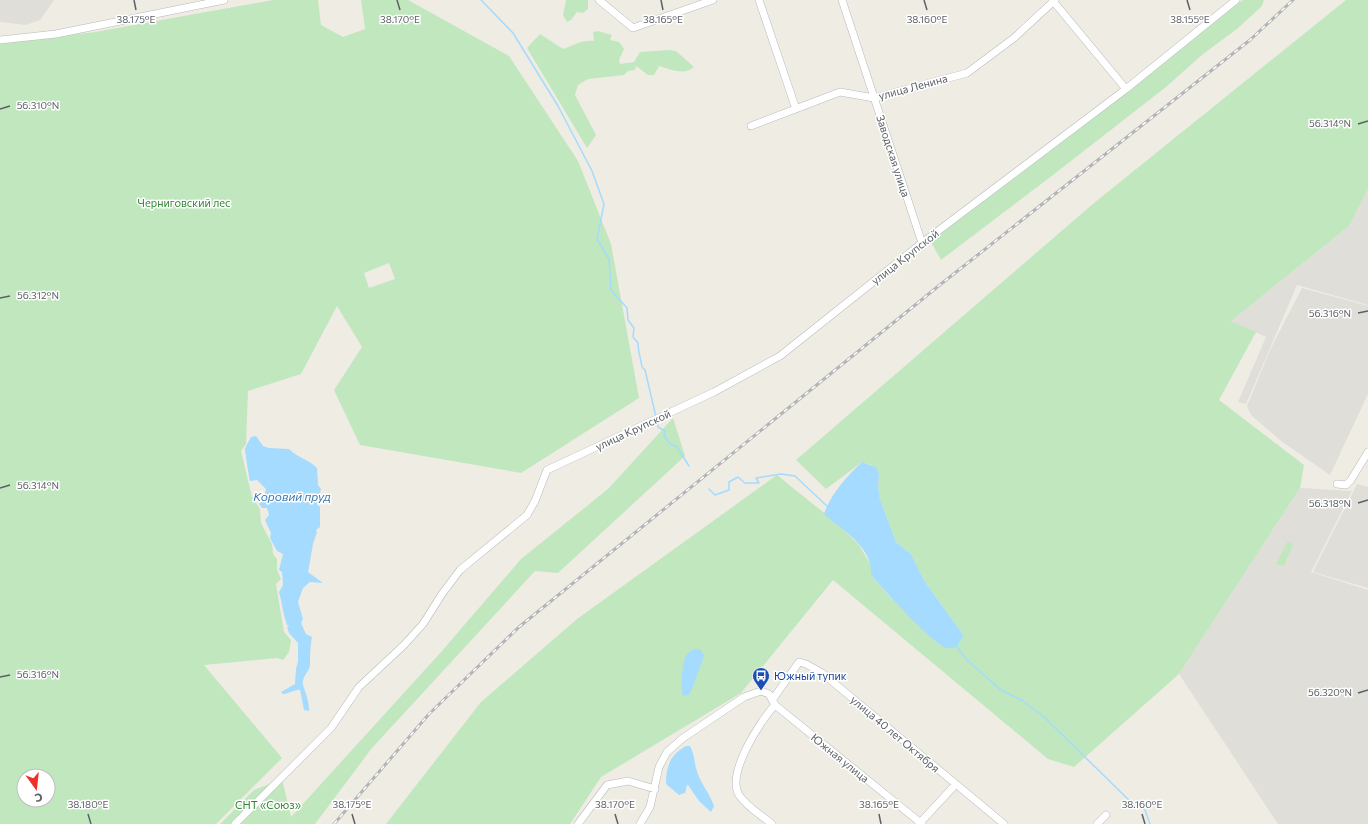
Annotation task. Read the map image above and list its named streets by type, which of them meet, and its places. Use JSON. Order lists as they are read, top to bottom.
{
  "streets": {
    "street": [
      "улица Ленина",
      "Заводская улица",
      "улица Крупской",
      "улица 40 лет Октября",
      "Южная улица"
    ]
  },
  "crossings": [
    ["улица Ленина", "Заводская улица"],
    ["Заводская улица", "улица Крупской"],
    ["улица 40 лет Октября", "Южная улица"]
  ],
  "water": ["Коровий пруд"],
  "parks": ["Черниговский лес", "СНТ «Союз»"],
  "places": {
    "bus stop": ["Южный тупик"]
  },
  "north": "bottom",
  "coordinates": [
    "38.175°E",
    "38.170°E",
    "38.165°E",
    "38.160°E",
    "38.155°E",
    "56.310°N",
    "56.314°N",
    "56.312°N",
    "56.316°N",
    "56.318°N",
    "56.320°N",
    "38.180°E"
  ]
}
